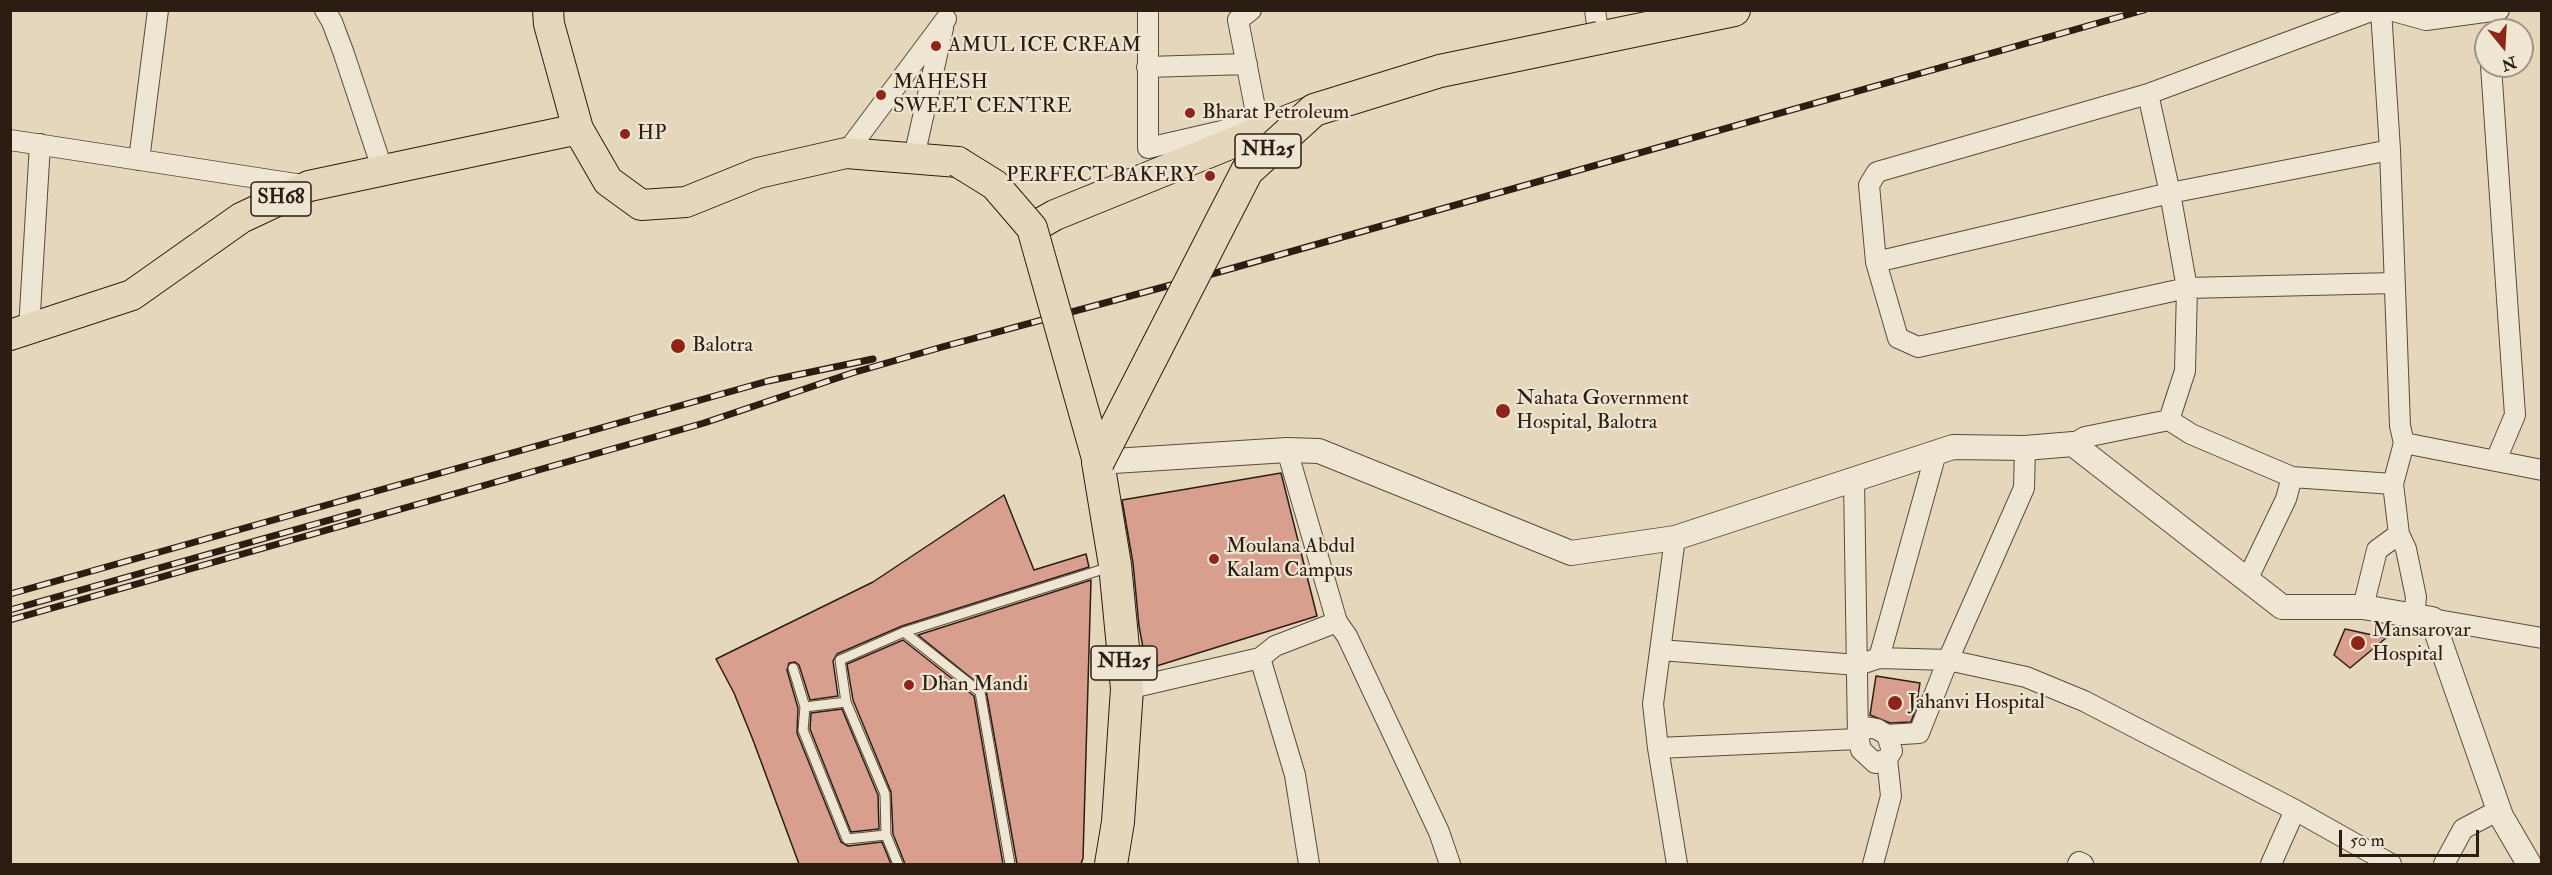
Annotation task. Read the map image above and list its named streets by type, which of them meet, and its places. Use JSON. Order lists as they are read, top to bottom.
{
  "streets": {
    "highway": ["NH25"],
    "main road": ["SH68"]
  },
  "places": [
    "AMUL ICE CREAM",
    "MAHESH SWEET CENTRE",
    "Bharat Petroleum",
    "HP",
    "PERFECT BAKERY",
    "Balotra",
    "Nahata Government Hospital, Balotra",
    "Moulana Abdul Kalam Campus",
    "Mansarovar Hospital",
    "Dhan Mandi",
    "Jahanvi Hospital"
  ],
  "scale_bar": "50 m",
  "north": "bottom"
}
